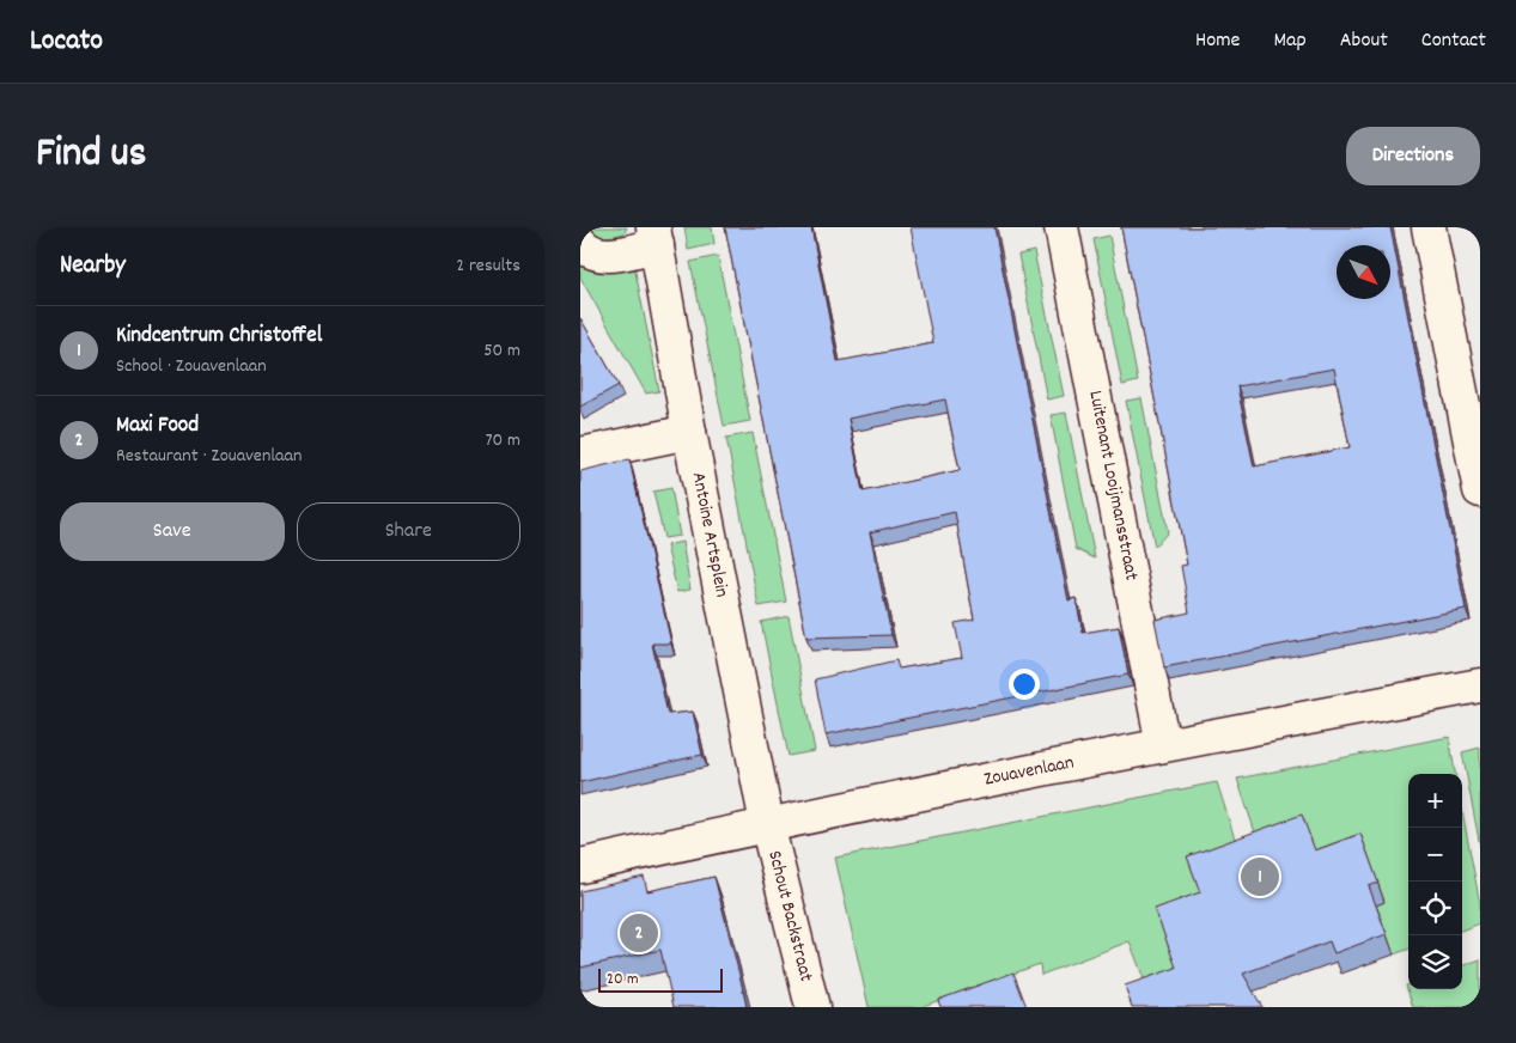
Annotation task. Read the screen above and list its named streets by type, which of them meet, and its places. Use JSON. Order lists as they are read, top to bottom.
{
  "streets": {
    "street": [
      "Luitenant Looijmansstraat",
      "Antoine Artsplein",
      "Zouavenlaan",
      "Schout Backstraat"
    ]
  },
  "crossings": [
    ["Luitenant Looijmansstraat", "Zouavenlaan"],
    ["Antoine Artsplein", "Zouavenlaan"],
    ["Antoine Artsplein", "Schout Backstraat"],
    ["Zouavenlaan", "Schout Backstraat"]
  ],
  "scale_bar": "20 m",
  "north": "bottom right",
  "page": {
    "header": "Locato",
    "nav": [
      "Home",
      "Map",
      "About",
      "Contact"
    ],
    "title": "Find us",
    "buttons": [
      "Directions",
      ["Save", "Share"]
    ],
    "heading": ["Nearby", "2 results"],
    "list": [
      {
        "mark": "1",
        "name": "Kindcentrum Christoffel",
        "note": "School · Zouavenlaan",
        "value": "50 m"
      },
      {
        "mark": "2",
        "name": "Maxi Food",
        "note": "Restaurant · Zouavenlaan",
        "value": "70 m"
      }
    ],
    "map_buttons": ["+", "−"],
    "pins": ["1", "2"],
    "scale": "20 m"
  }
}
